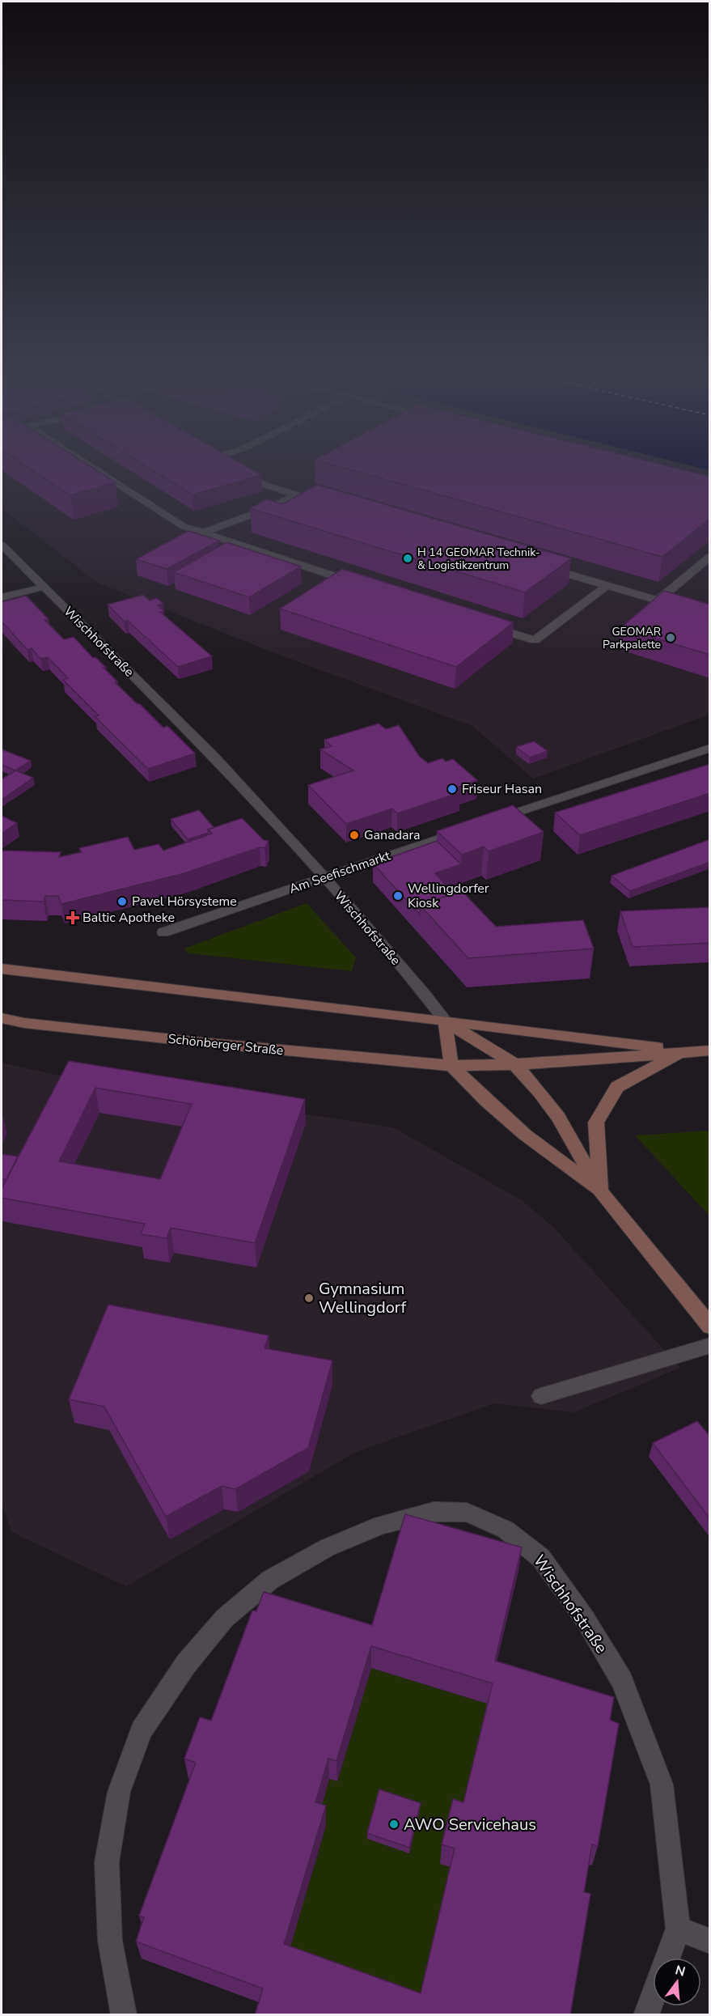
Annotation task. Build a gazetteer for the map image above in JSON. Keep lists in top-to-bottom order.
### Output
{
  "streets": {
    "main road": ["Wischhofstraße", "Schönberger Straße"],
    "street": ["Am Seefischmarkt"]
  },
  "crossings": [
    ["Wischhofstraße", "Am Seefischmarkt"],
    ["Wischhofstraße", "Schönberger Straße"]
  ],
  "places": {
    "other": [
      "H 14 GEOMAR Technik- & Logistikzentrum",
      "GEOMAR Parkpalette",
      "Friseur Hasan",
      "Ganadara",
      "Wellingdorfer Kiosk",
      "Pavel Hörsysteme",
      "Gymnasium Wellingdorf",
      "AWO Servicehaus"
    ],
    "health": ["Baltic Apotheke"]
  },
  "north": "top"
}
